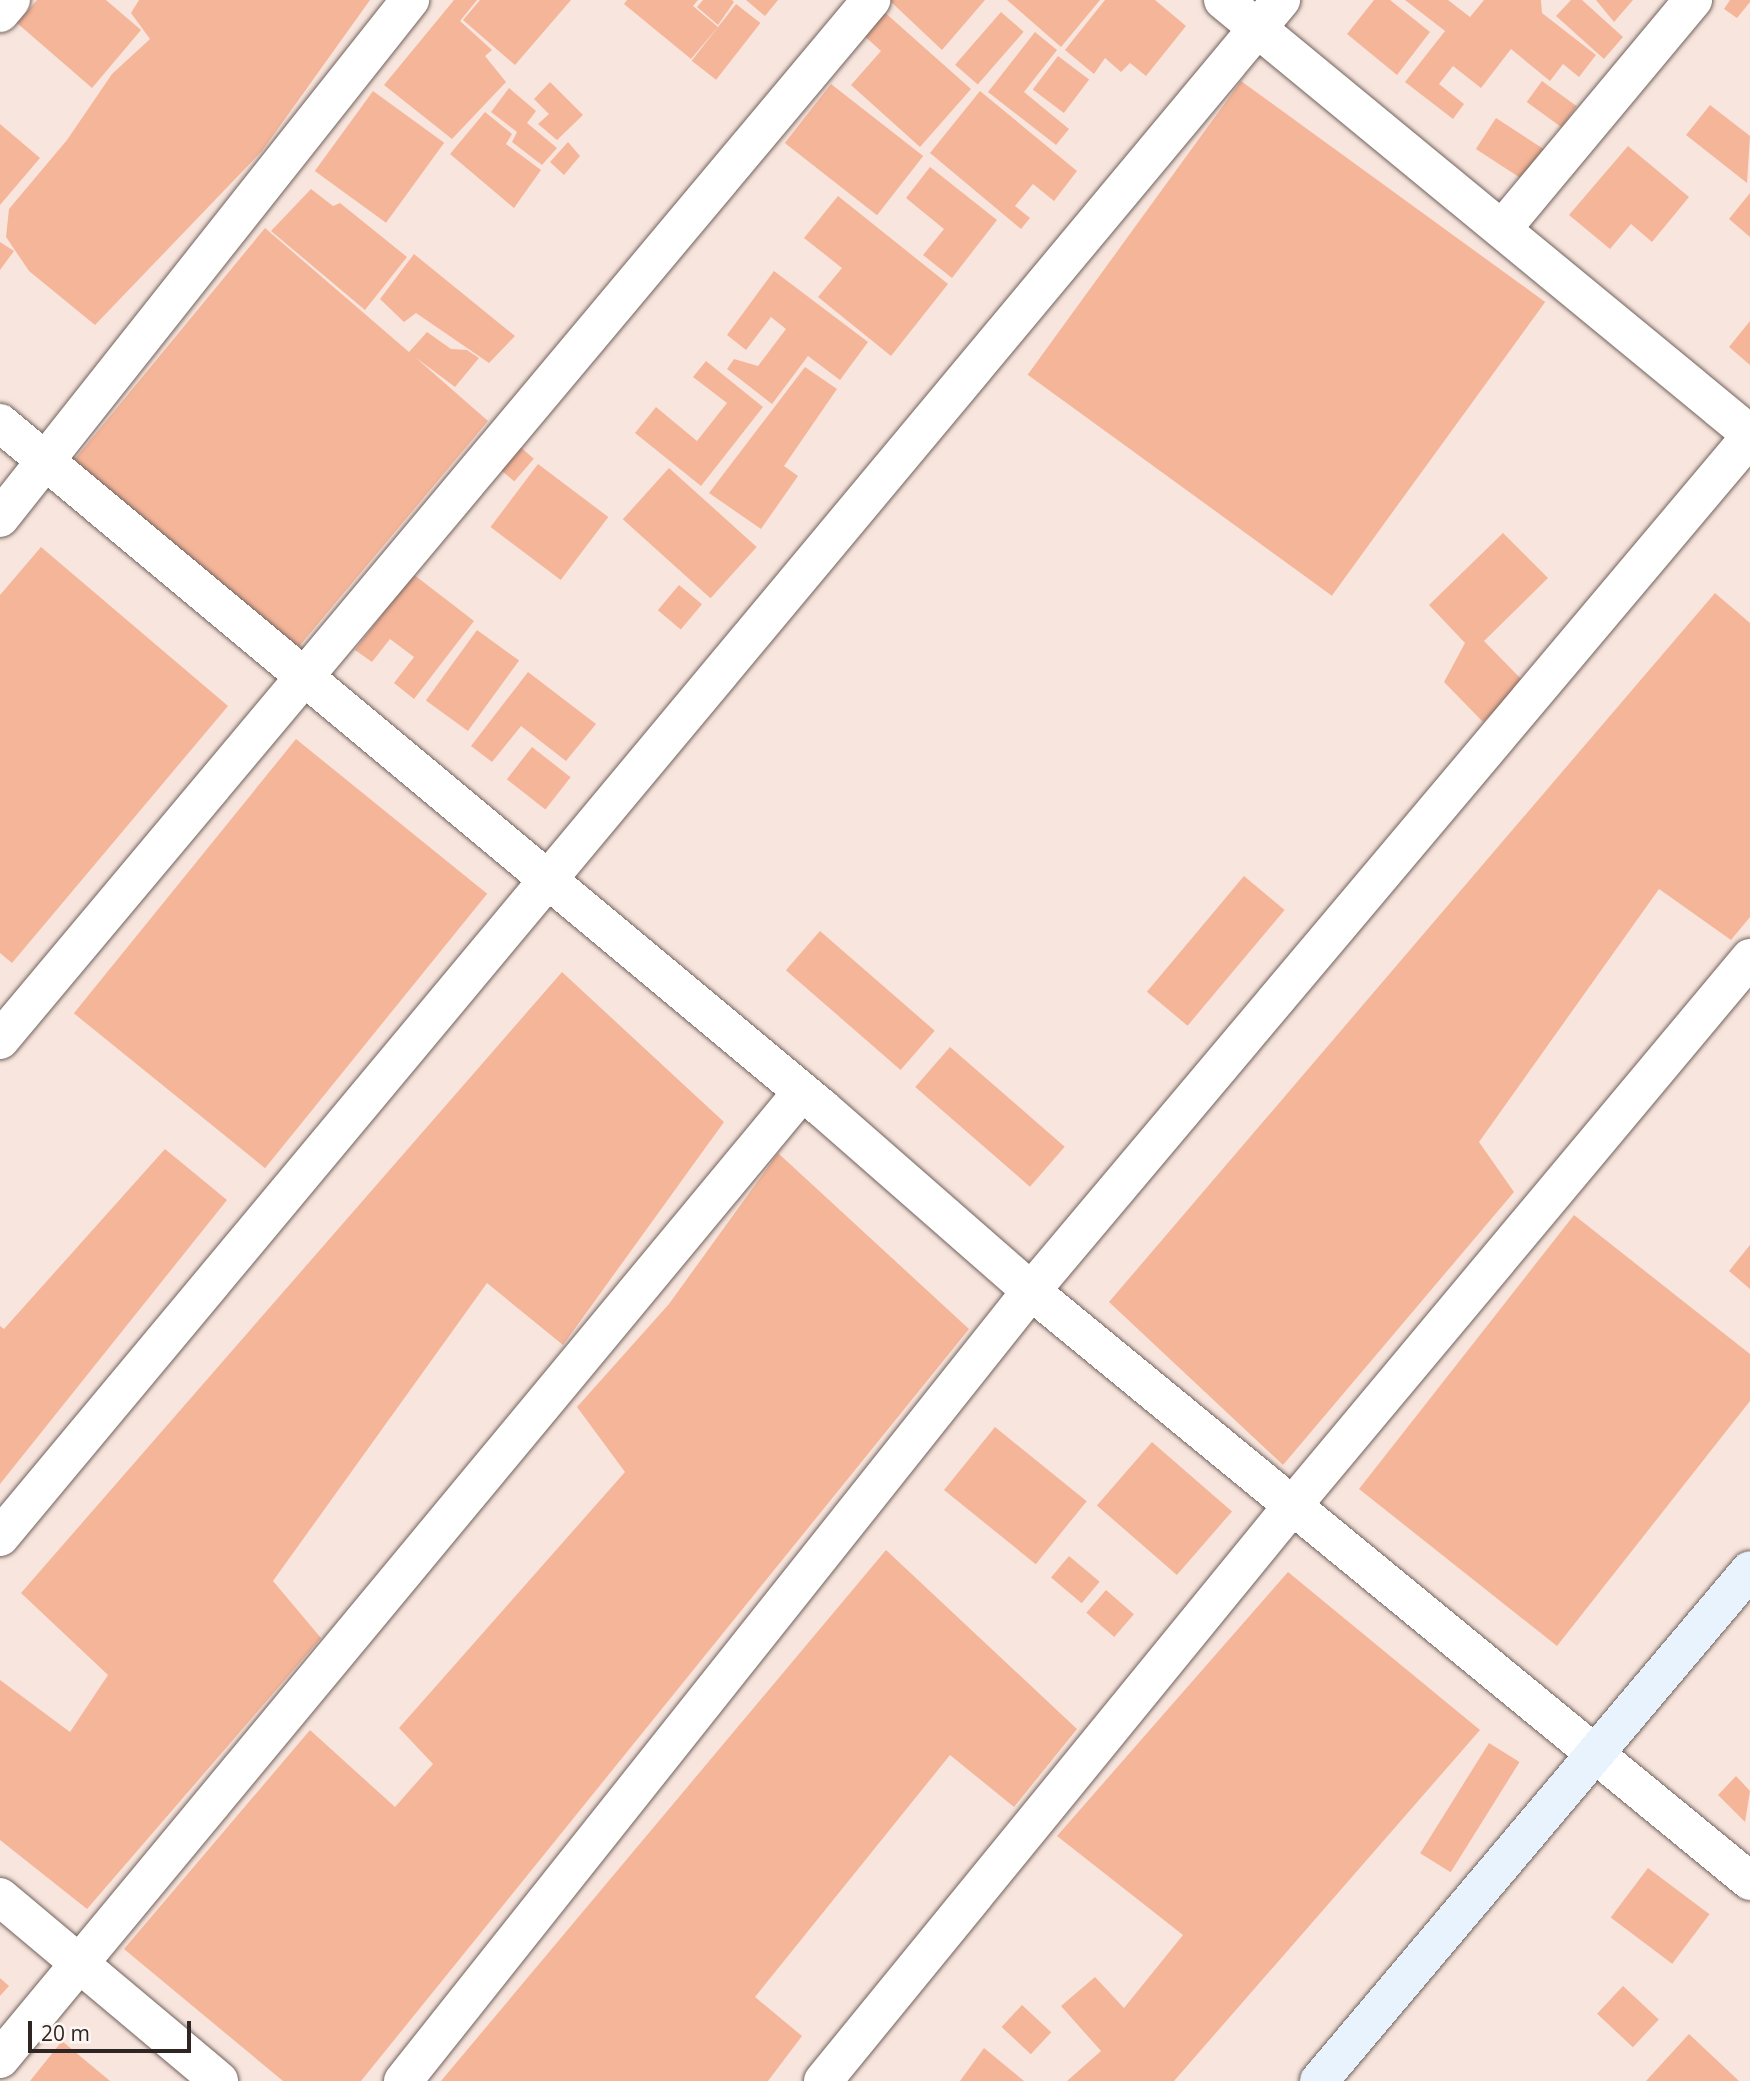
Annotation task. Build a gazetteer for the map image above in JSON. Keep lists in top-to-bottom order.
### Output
{
  "scale_bar": "20 m"
}
